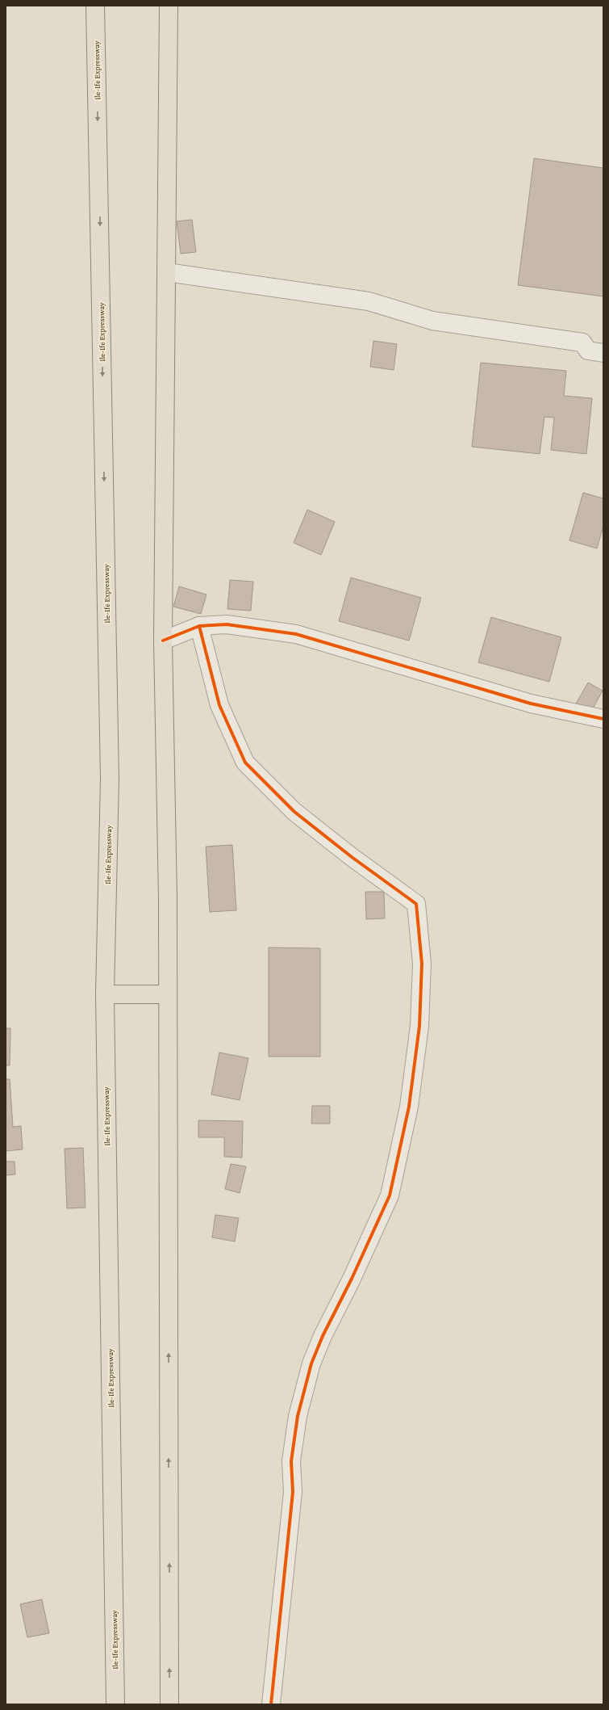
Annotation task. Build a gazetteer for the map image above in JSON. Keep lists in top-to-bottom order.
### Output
{
  "streets": {
    "main road": ["Ile-Ife Expressway"]
  }
}
